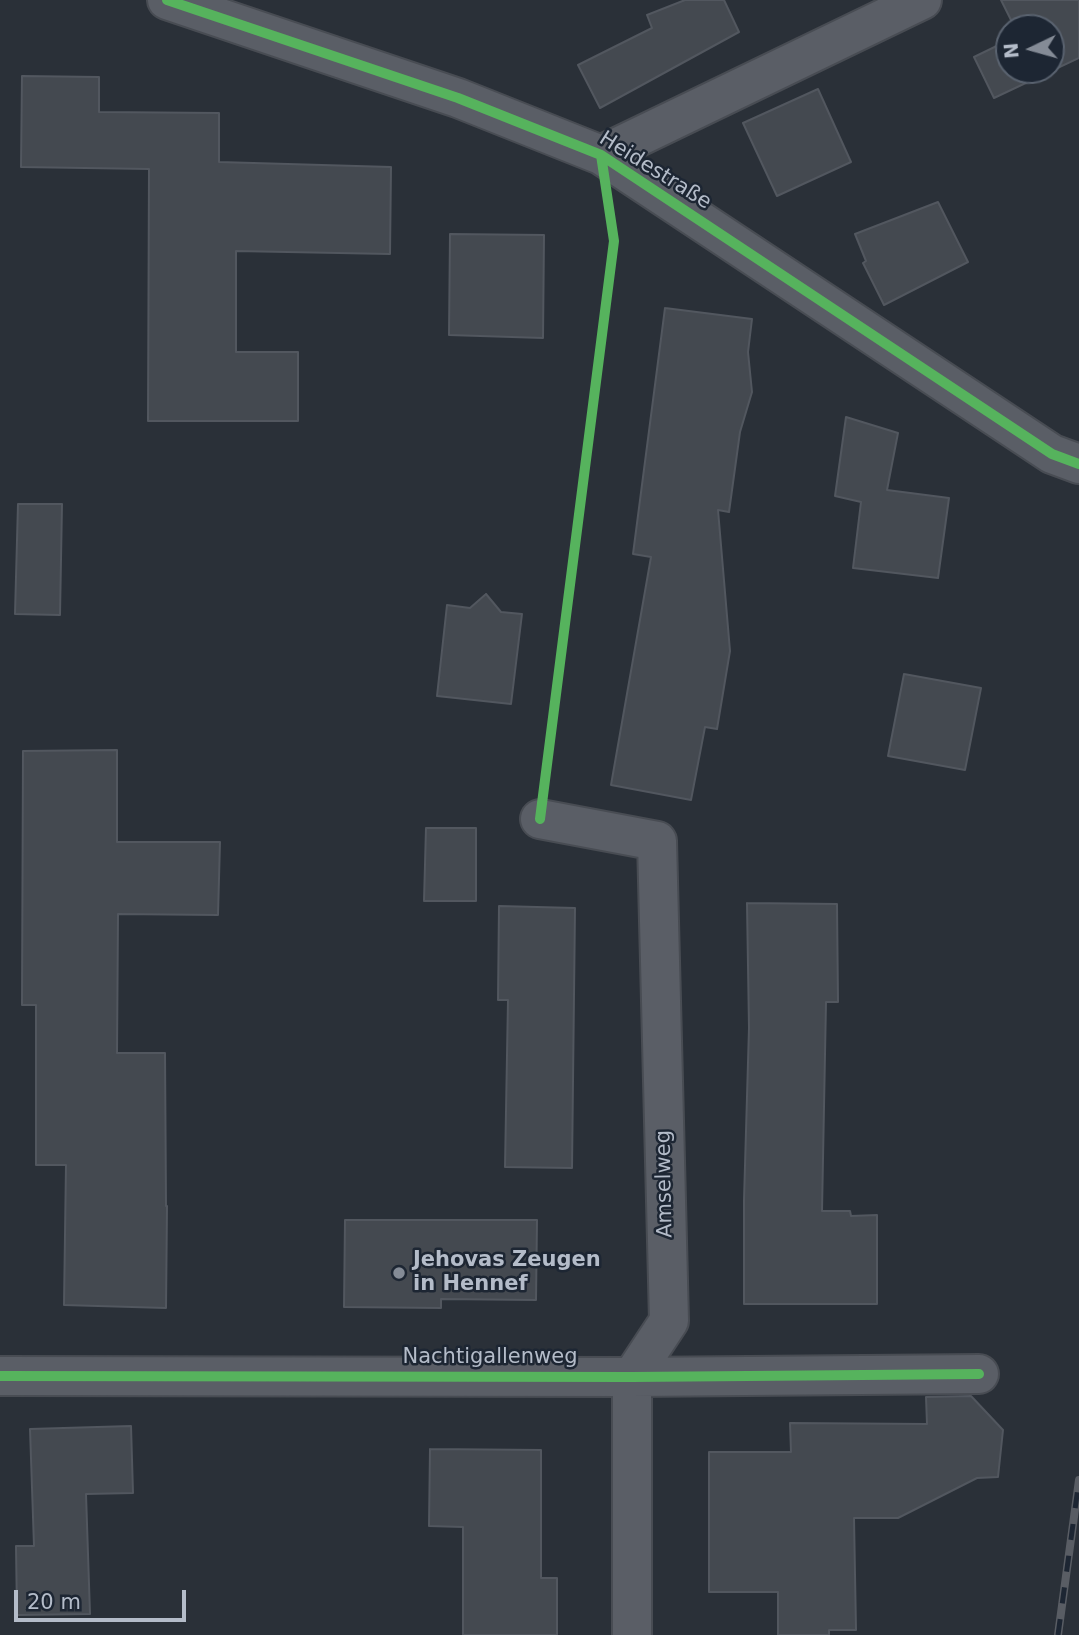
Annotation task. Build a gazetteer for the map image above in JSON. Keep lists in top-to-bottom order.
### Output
{
  "streets": {
    "street": ["Heidestraße", "Amselweg", "Nachtigallenweg"]
  },
  "crossings": [
    ["Amselweg", "Nachtigallenweg"]
  ],
  "places": ["Jehovas Zeugen in Hennef"],
  "scale_bar": "20 m",
  "north": "left"
}
